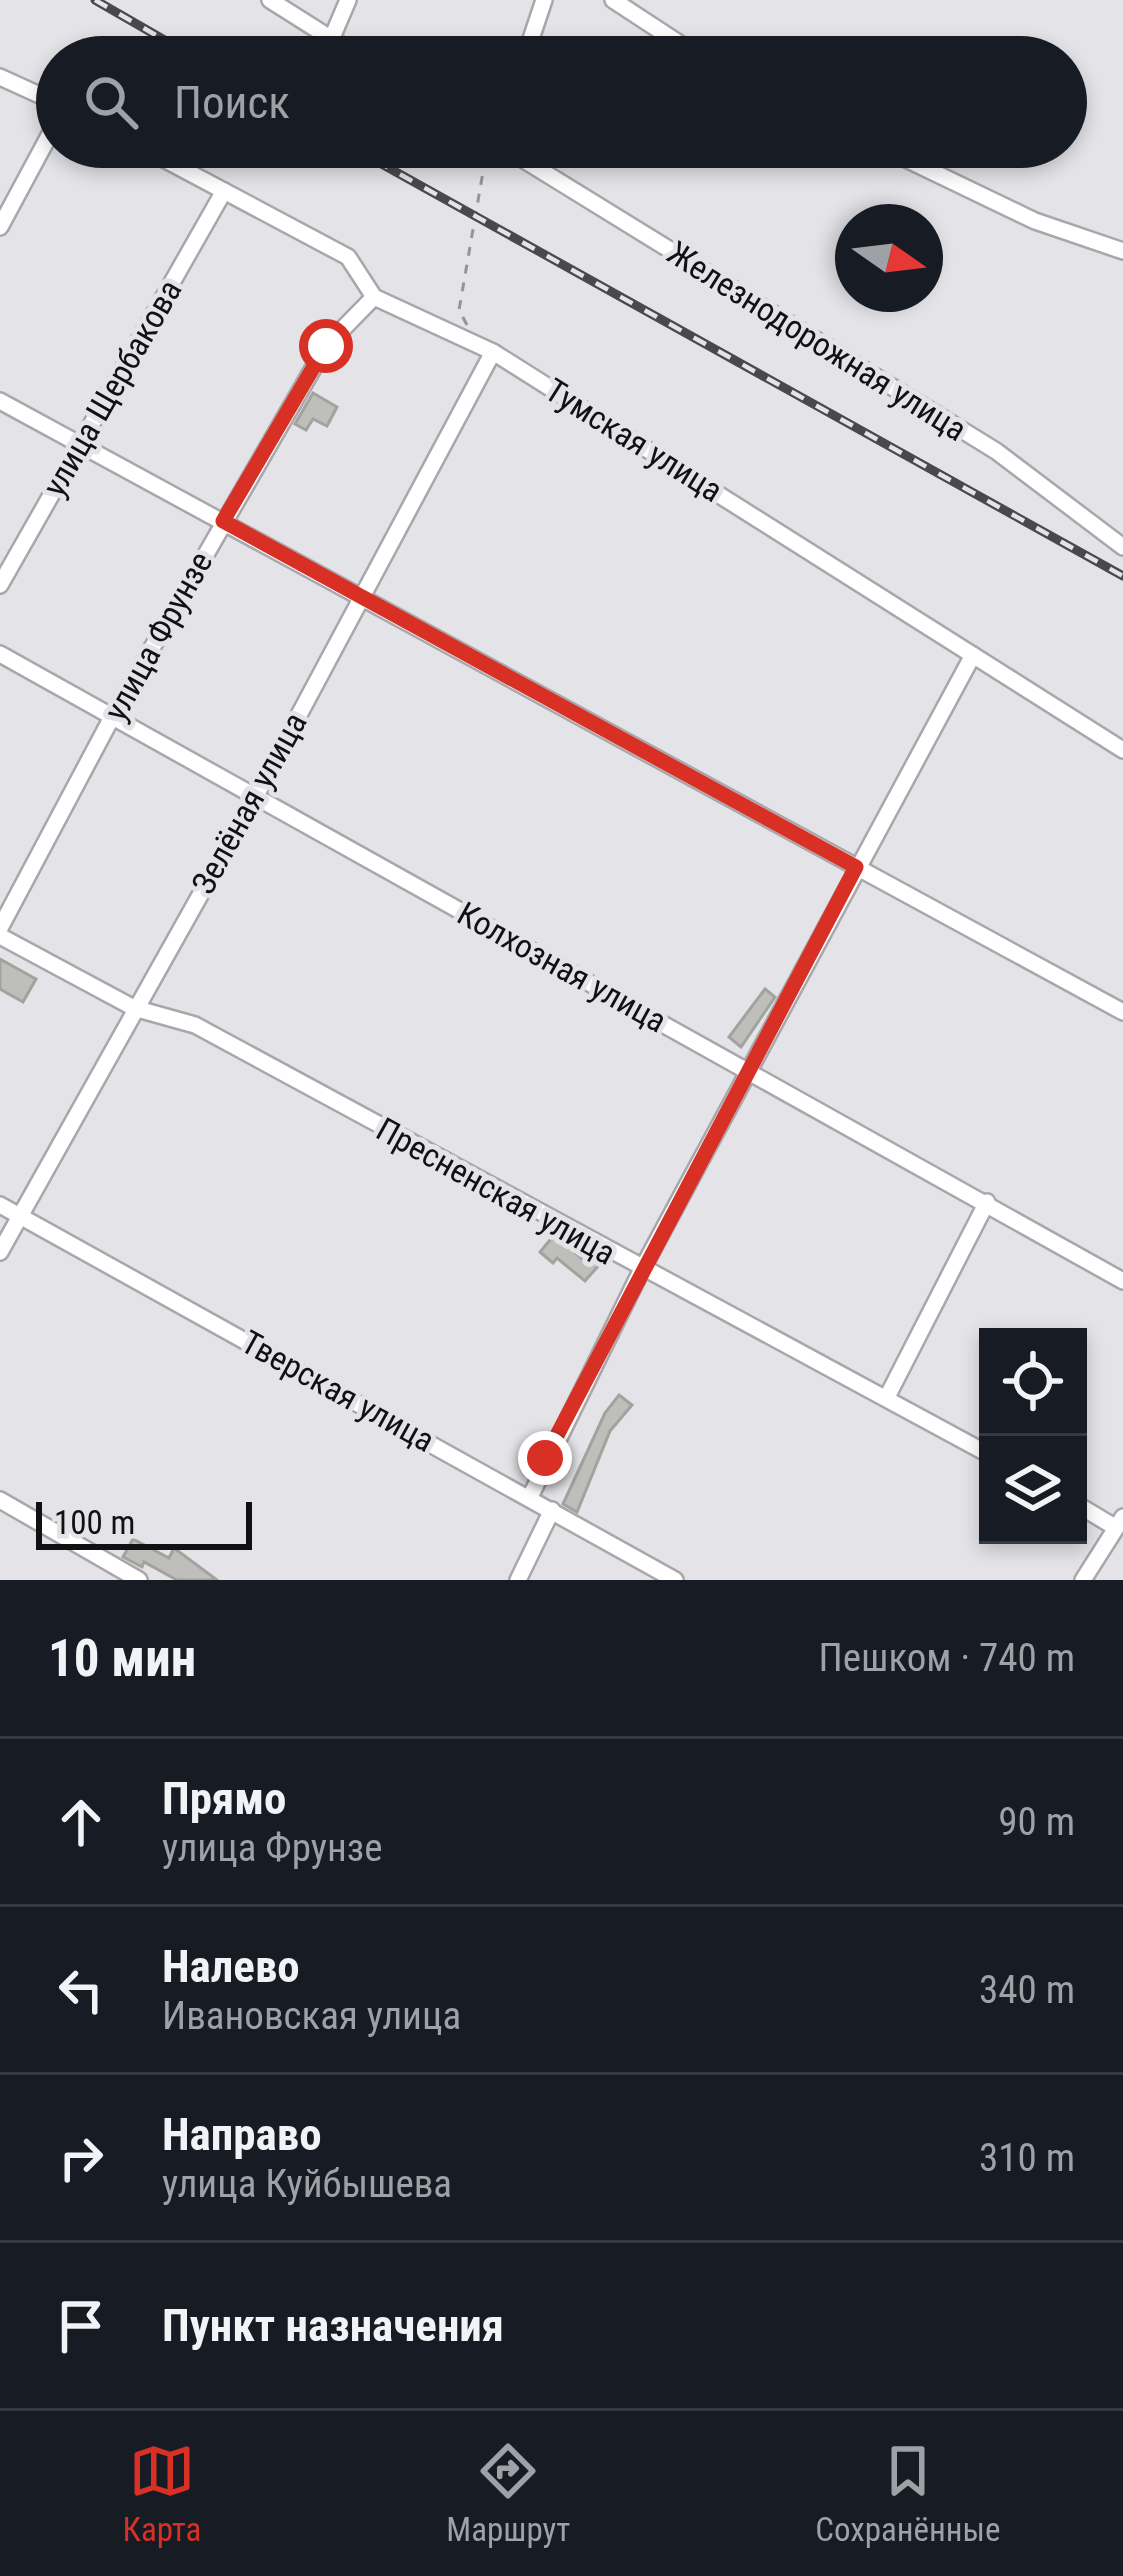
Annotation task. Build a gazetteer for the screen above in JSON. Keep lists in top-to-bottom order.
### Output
{
  "streets": {
    "street": [
      "Железнодорожная улица",
      "улица Щербакова",
      "Тумская улица",
      "улица Фрунзе",
      "Зелёная улица",
      "Колхозная улица",
      "Пресненская улица",
      "Тверская улица"
    ]
  },
  "crossings": [
    ["улица Щербакова", "Тумская улица"],
    ["Тумская улица", "улица Фрунзе"],
    ["Тумская улица", "Зелёная улица"],
    ["улица Фрунзе", "Колхозная улица"],
    ["улица Фрунзе", "Пресненская улица"],
    ["Зелёная улица", "Колхозная улица"],
    ["Зелёная улица", "Пресненская улица"],
    ["Зелёная улица", "Тверская улица"]
  ],
  "scale_bar": "100 m",
  "north": "right",
  "page": {
    "search": "Поиск",
    "scale": "100 m",
    "heading": ["10 мин", "Пешком · 740 m"],
    "list": [
      ["Прямо", "улица Фрунзе", "90 m"],
      ["Налево", "Ивановская улица", "340 m"],
      ["Направо", "улица Куйбышева", "310 m"],
      "Пункт назначения"
    ],
    "nav": ["Карта", "Маршрут", "Сохранённые"]
  }
}
